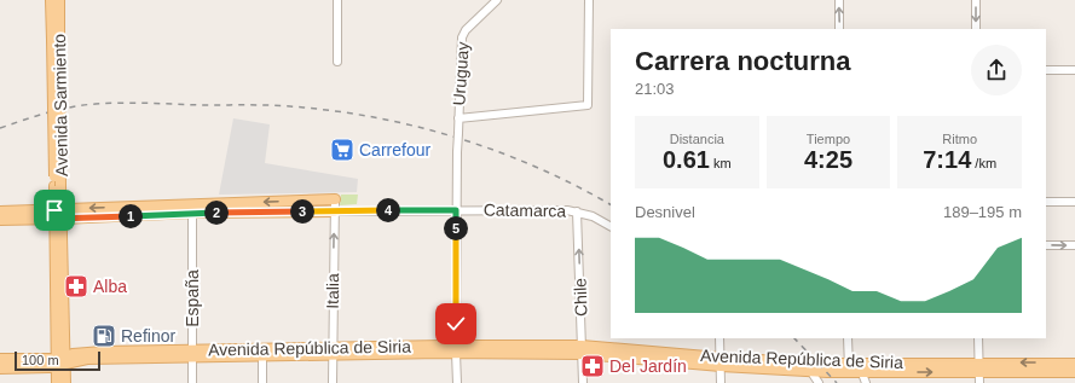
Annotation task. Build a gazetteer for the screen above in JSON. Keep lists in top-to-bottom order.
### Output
{
  "streets": {
    "main road": ["Avenida Sarmiento", "Catamarca", "Avenida República de Siria"],
    "street": [
      "Uruguay",
      "Italia",
      "Chile",
      "España"
    ]
  },
  "crossings": [
    ["Uruguay", "Catamarca"],
    ["Avenida Sarmiento", "Catamarca"],
    ["Avenida Sarmiento", "Avenida República de Siria"],
    ["Catamarca", "Italia"],
    ["Catamarca", "Chile"],
    ["Catamarca", "España"],
    ["Italia", "Avenida República de Siria"],
    ["Chile", "Avenida República de Siria"],
    ["España", "Avenida República de Siria"]
  ],
  "one_way": ["Italia", "Chile"],
  "places": {
    "supermarket": ["Carrefour"],
    "pharmacy": ["Alba", "Del Jardín"],
    "fuel station": ["Refinor"]
  },
  "scale_bar": "100 m",
  "page": {
    "heading": ["Carrera nocturna", "21:03"],
    "stats": [
      ["Distancia", "0.61 km"],
      ["Tiempo", "4:25"],
      ["Ritmo", "7:14 /km"]
    ],
    "chart": ["Desnivel", "189–195 m"],
    "pins": [
      "4",
      "3",
      "2",
      "1",
      "5"
    ],
    "scale": "100 m"
  }
}
